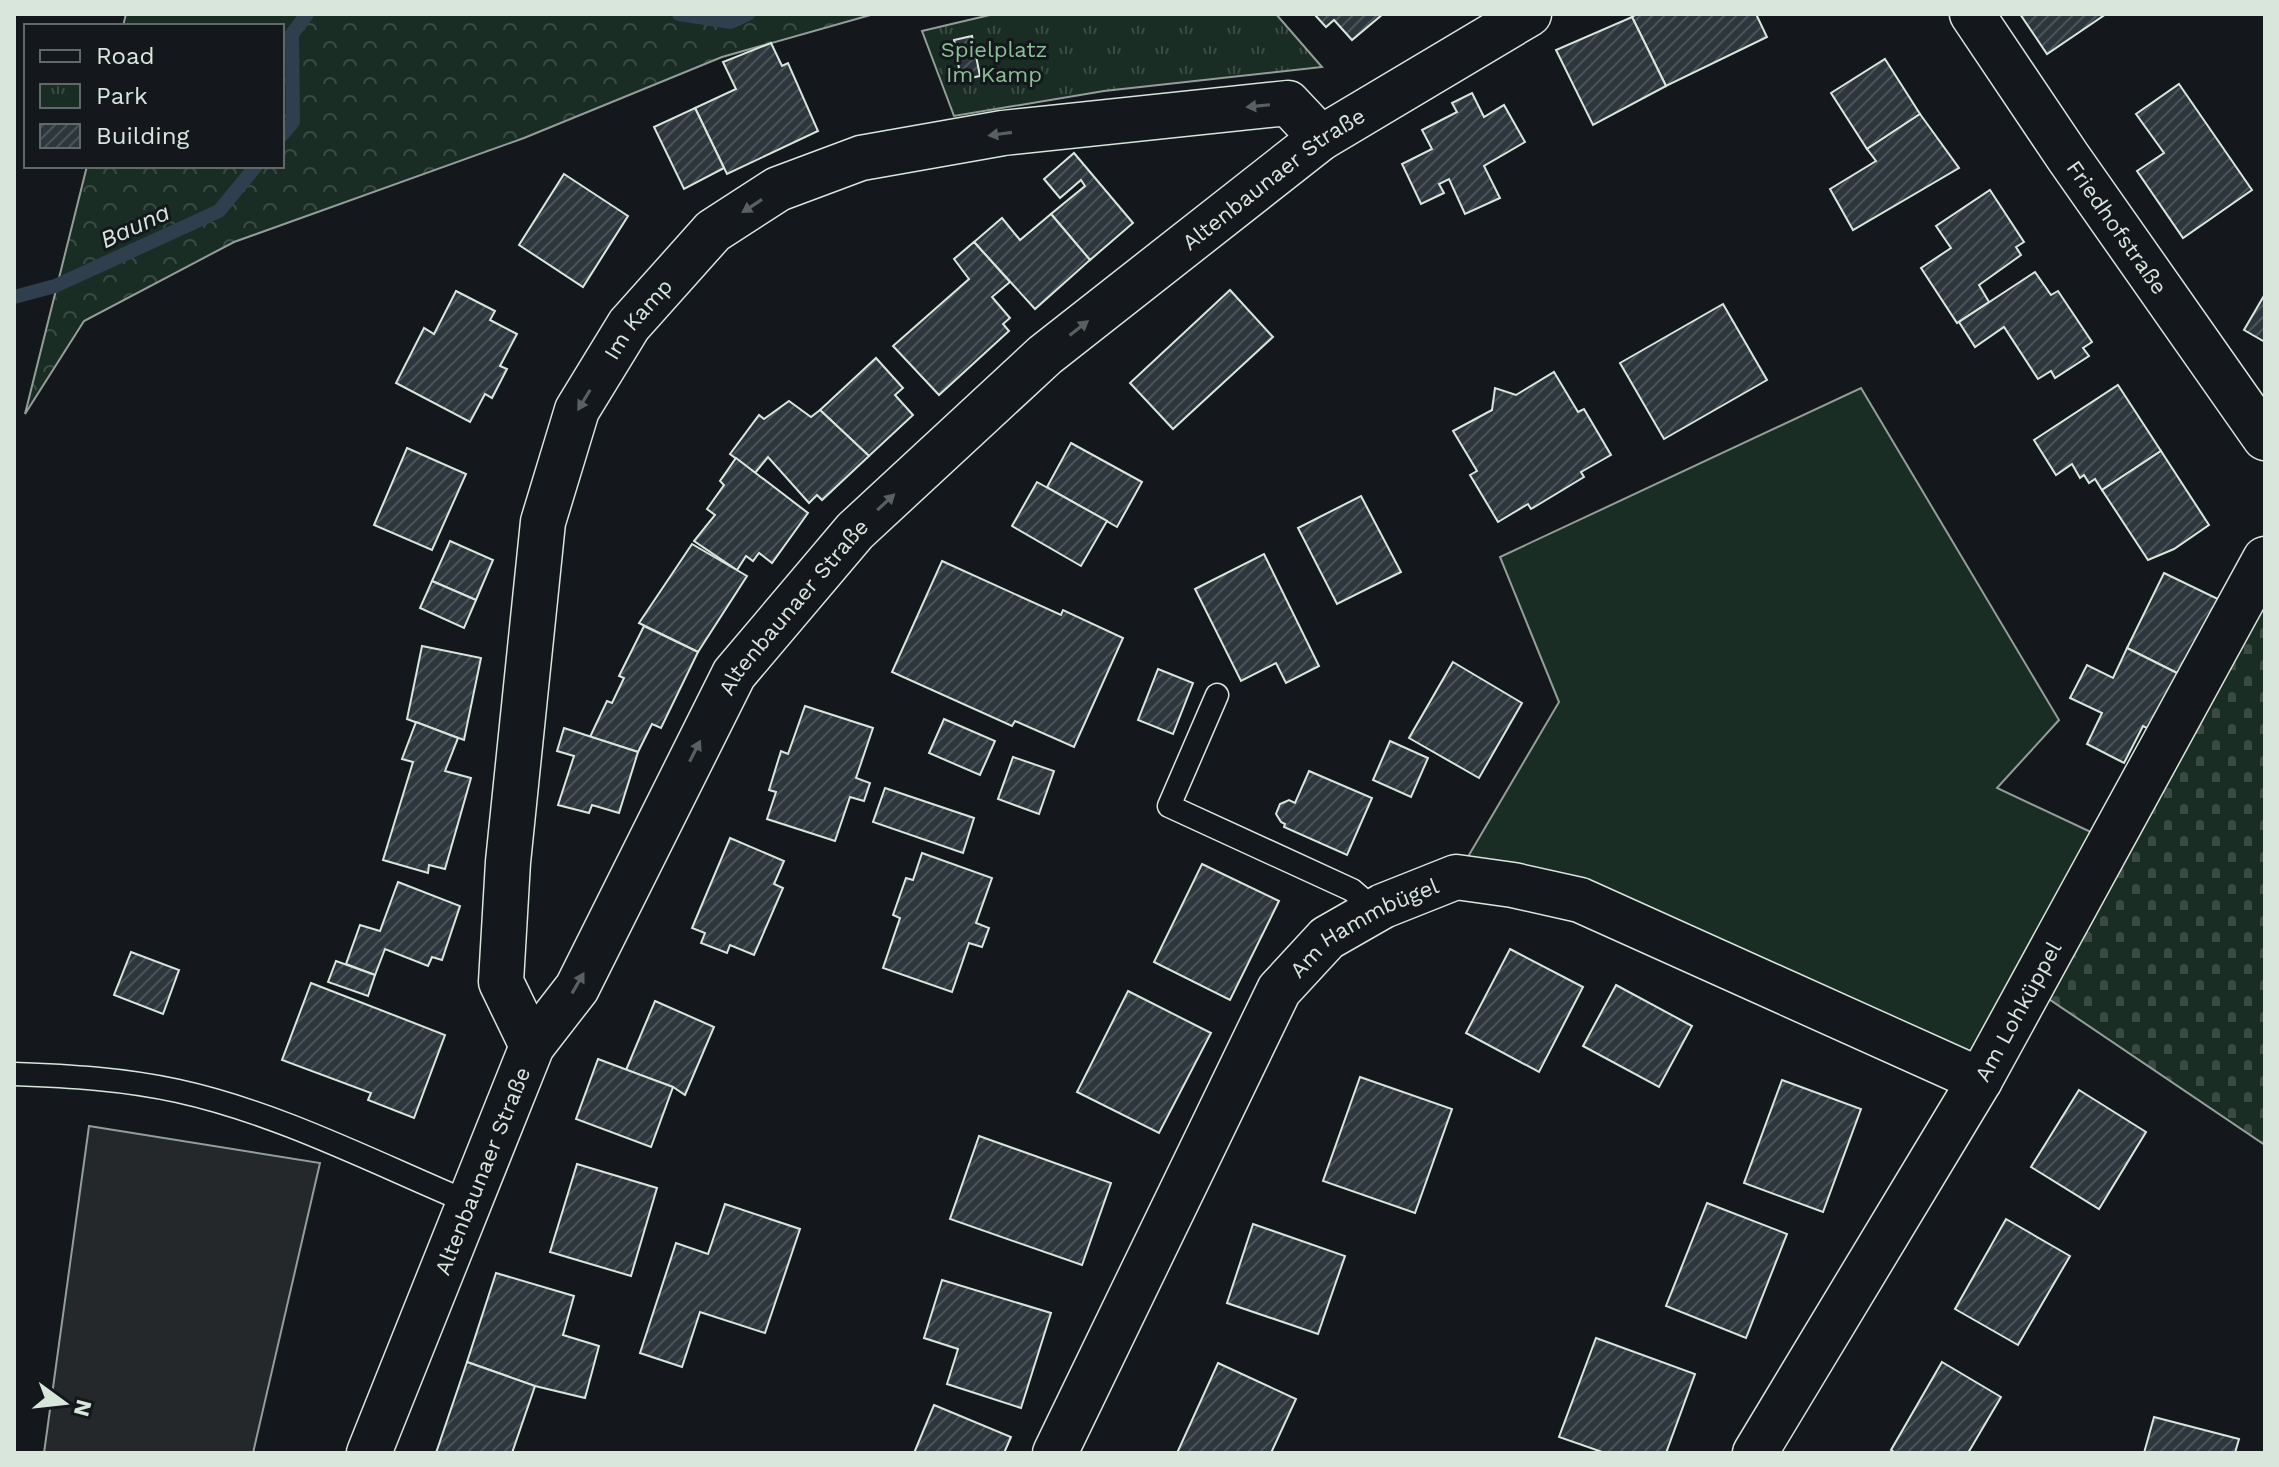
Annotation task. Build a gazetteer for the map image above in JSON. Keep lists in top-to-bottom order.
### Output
{
  "streets": {
    "street": [
      "Altenbaunaer Straße",
      "Friedhofstraße",
      "Im Kamp",
      "Am Hammbügel",
      "Am Lohküppel"
    ]
  },
  "crossings": [
    ["Altenbaunaer Straße", "Im Kamp"],
    ["Am Hammbügel", "Am Lohküppel"]
  ],
  "one_way": ["Altenbaunaer Straße"],
  "water": ["Bauna"],
  "parks": ["Spielplatz Im Kamp"],
  "legend": ["Road", "Park", "Building"],
  "north": "right"
}
